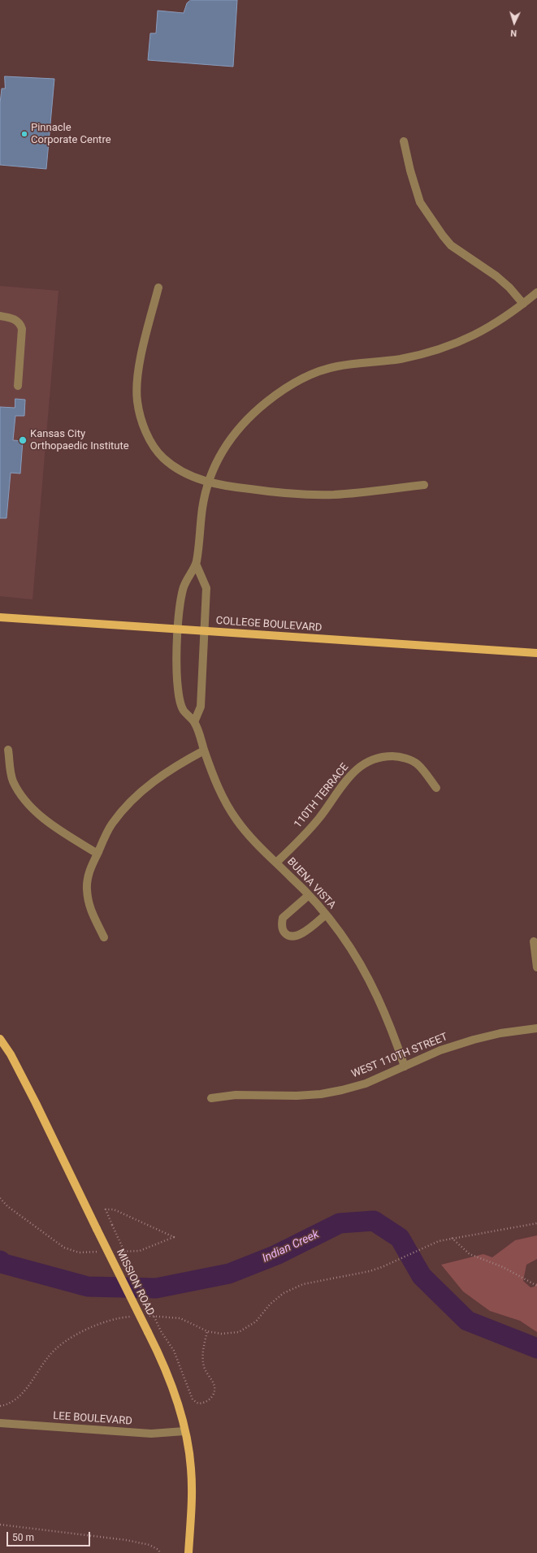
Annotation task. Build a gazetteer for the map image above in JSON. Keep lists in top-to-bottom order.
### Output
{
  "streets": {
    "main road": ["COLLEGE BOULEVARD", "MISSION ROAD"],
    "street": [
      "110TH TERRACE",
      "BUENA VISTA",
      "WEST 110TH STREET",
      "LEE BOULEVARD"
    ]
  },
  "crossings": [
    ["COLLEGE BOULEVARD", "BUENA VISTA"],
    ["110TH TERRACE", "BUENA VISTA"],
    ["BUENA VISTA", "WEST 110TH STREET"],
    ["MISSION ROAD", "LEE BOULEVARD"]
  ],
  "water": ["Indian Creek"],
  "places": ["Pinnacle Corporate Centre", "Kansas City Orthopaedic Institute"],
  "scale_bar": "50 m",
  "north": "bottom"
}
